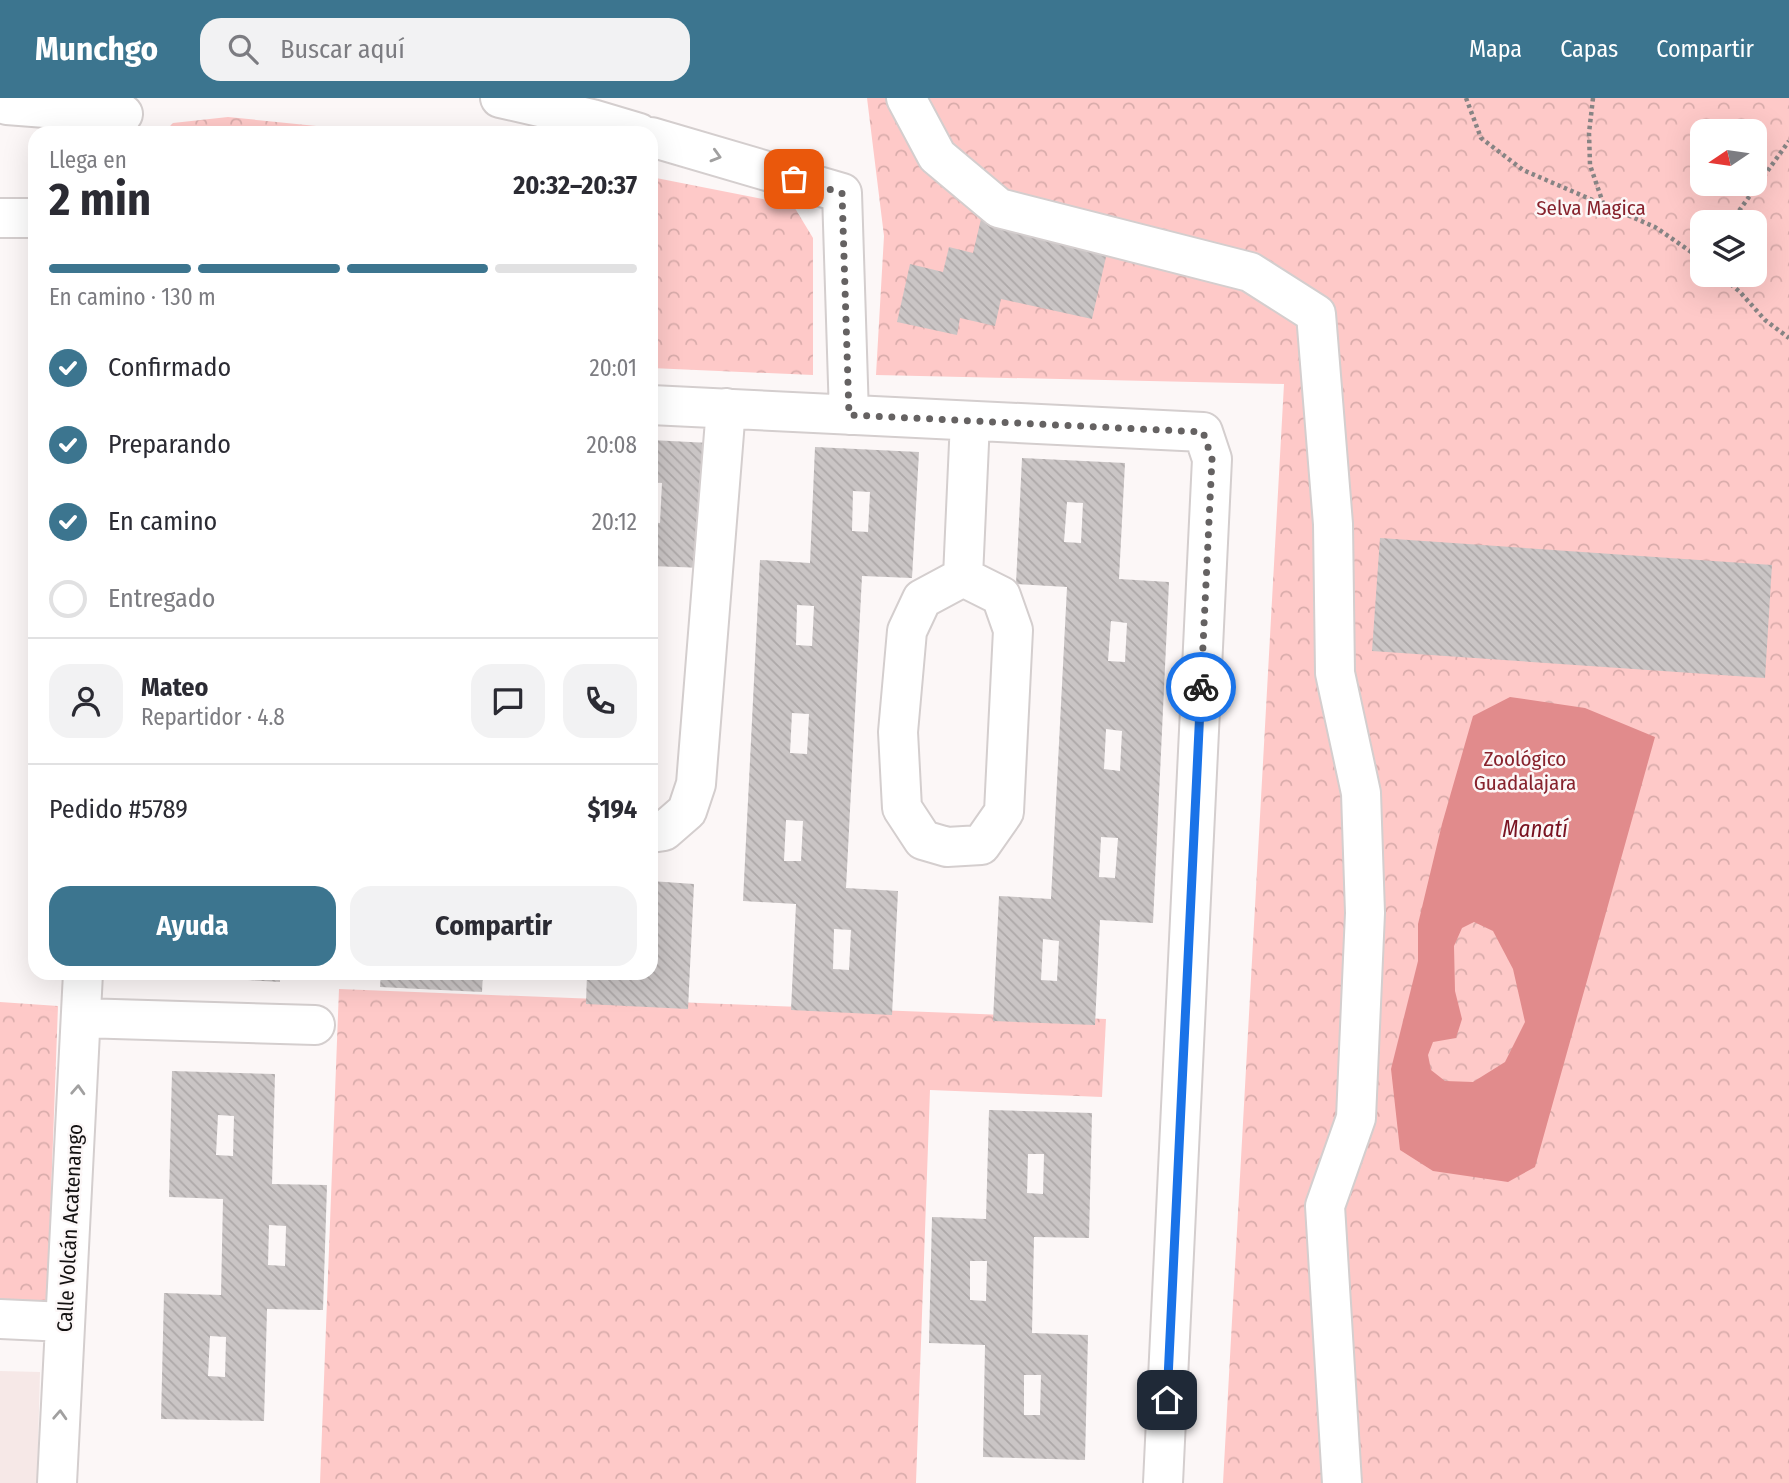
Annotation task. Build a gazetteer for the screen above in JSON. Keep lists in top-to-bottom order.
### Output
{
  "streets": {
    "street": ["Calle Volcán Acatenango"]
  },
  "one_way": ["Calle Volcán Acatenango"],
  "water": ["Manatí"],
  "parks": ["Selva Magica", "Zoológico Guadalajara"],
  "north": "left",
  "page": {
    "header": "Munchgo",
    "search": "Buscar aquí",
    "nav": ["Mapa", "Capas", "Compartir"],
    "heading": ["2 min", "Llega en", "20:32–20:37"],
    "panel": [
      "Mateo",
      "Repartidor · 4.8",
      "Pedido #5789",
      "$194"
    ],
    "bar": "En camino · 130 m",
    "list": [
      ["Confirmado", "20:01"],
      ["Preparando", "20:08"],
      ["En camino", "20:12"],
      "Entregado"
    ],
    "buttons": ["Ayuda", "Compartir"]
  }
}
